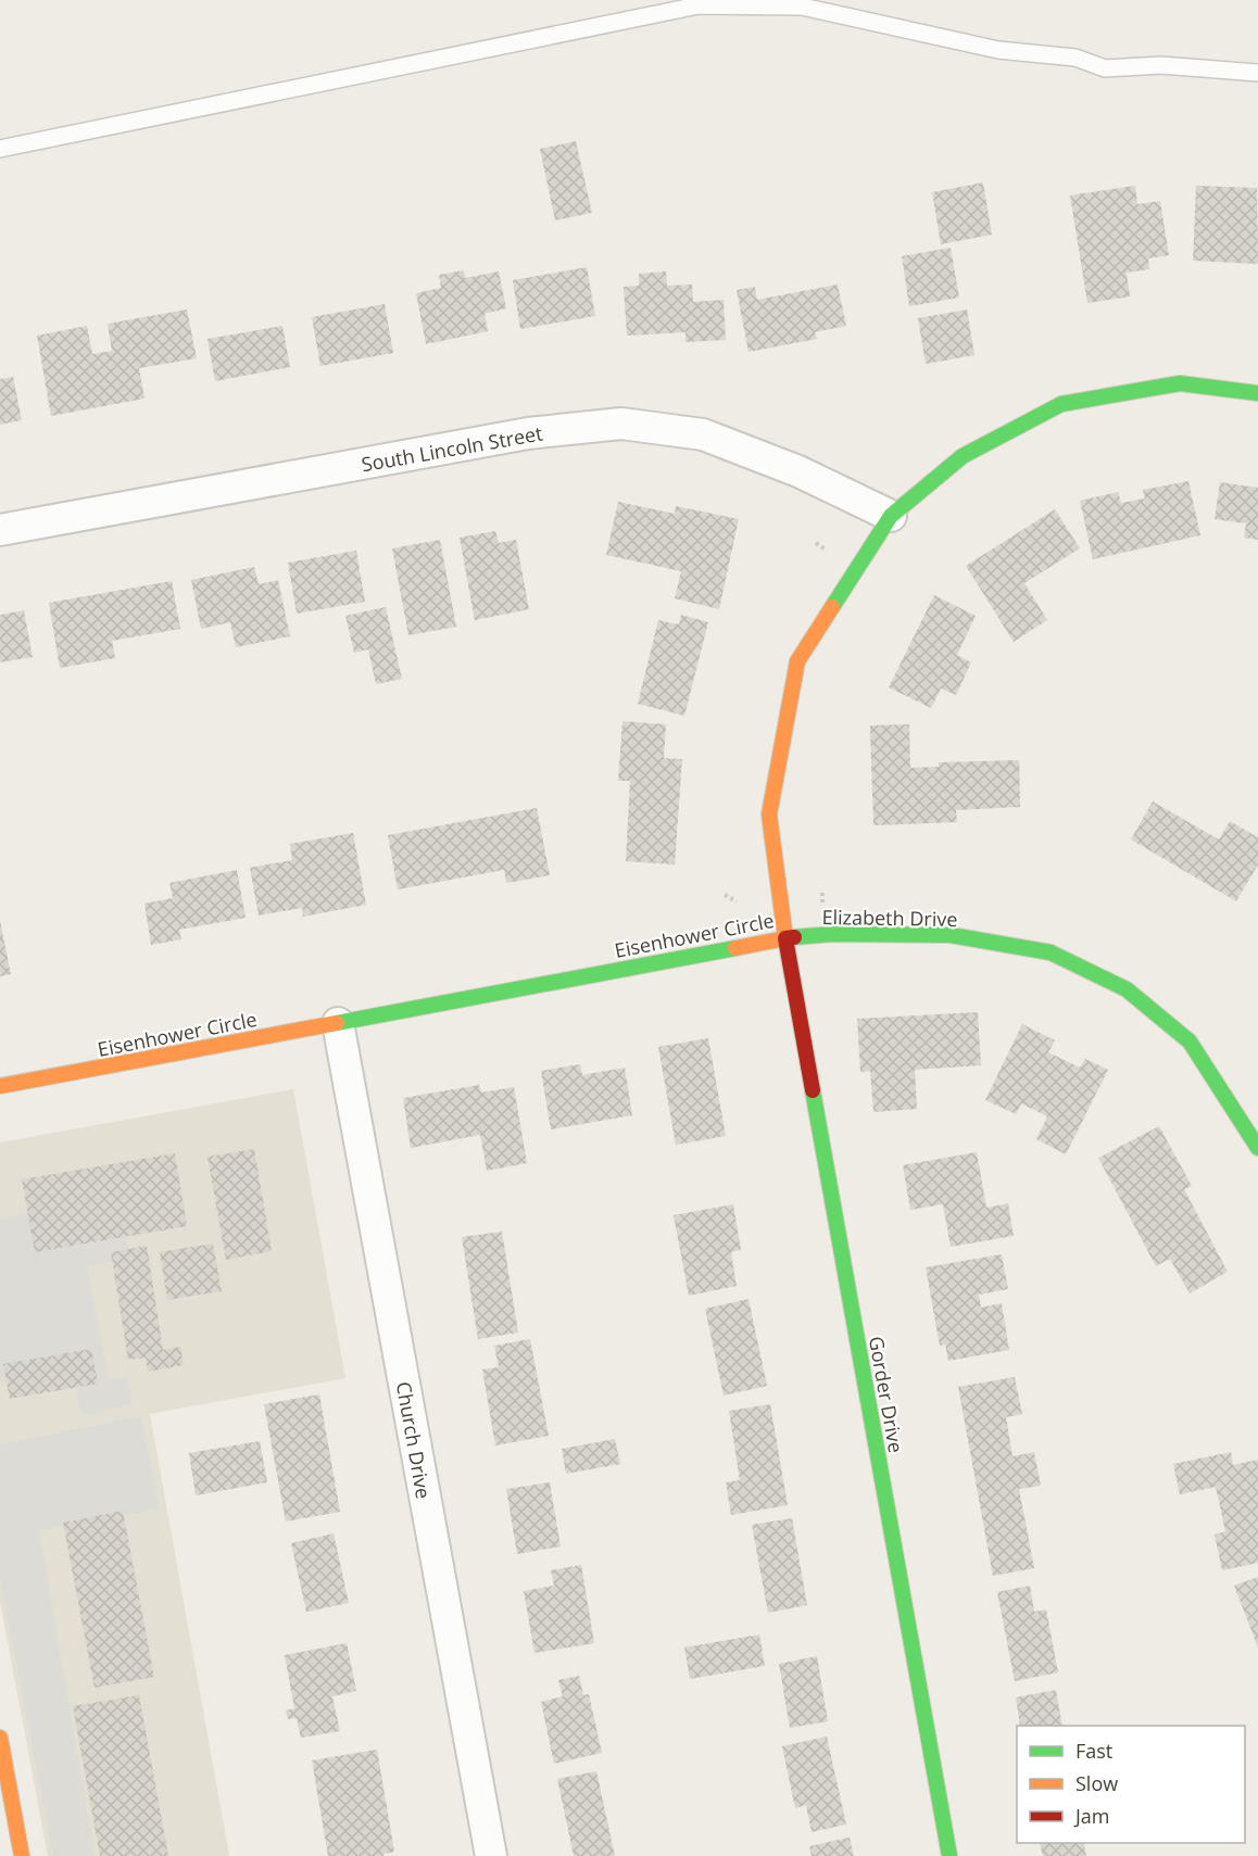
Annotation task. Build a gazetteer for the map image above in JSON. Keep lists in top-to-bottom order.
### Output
{
  "streets": {
    "street": [
      "South Lincoln Street",
      "Elizabeth Drive",
      "Eisenhower Circle",
      "Gorder Drive",
      "Church Drive"
    ]
  },
  "crossings": [
    ["South Lincoln Street", "Eisenhower Circle"],
    ["Elizabeth Drive", "Eisenhower Circle"],
    ["Elizabeth Drive", "Gorder Drive"],
    ["Eisenhower Circle", "Gorder Drive"],
    ["Eisenhower Circle", "Church Drive"]
  ],
  "legend": ["Fast", "Slow", "Jam"]
}
